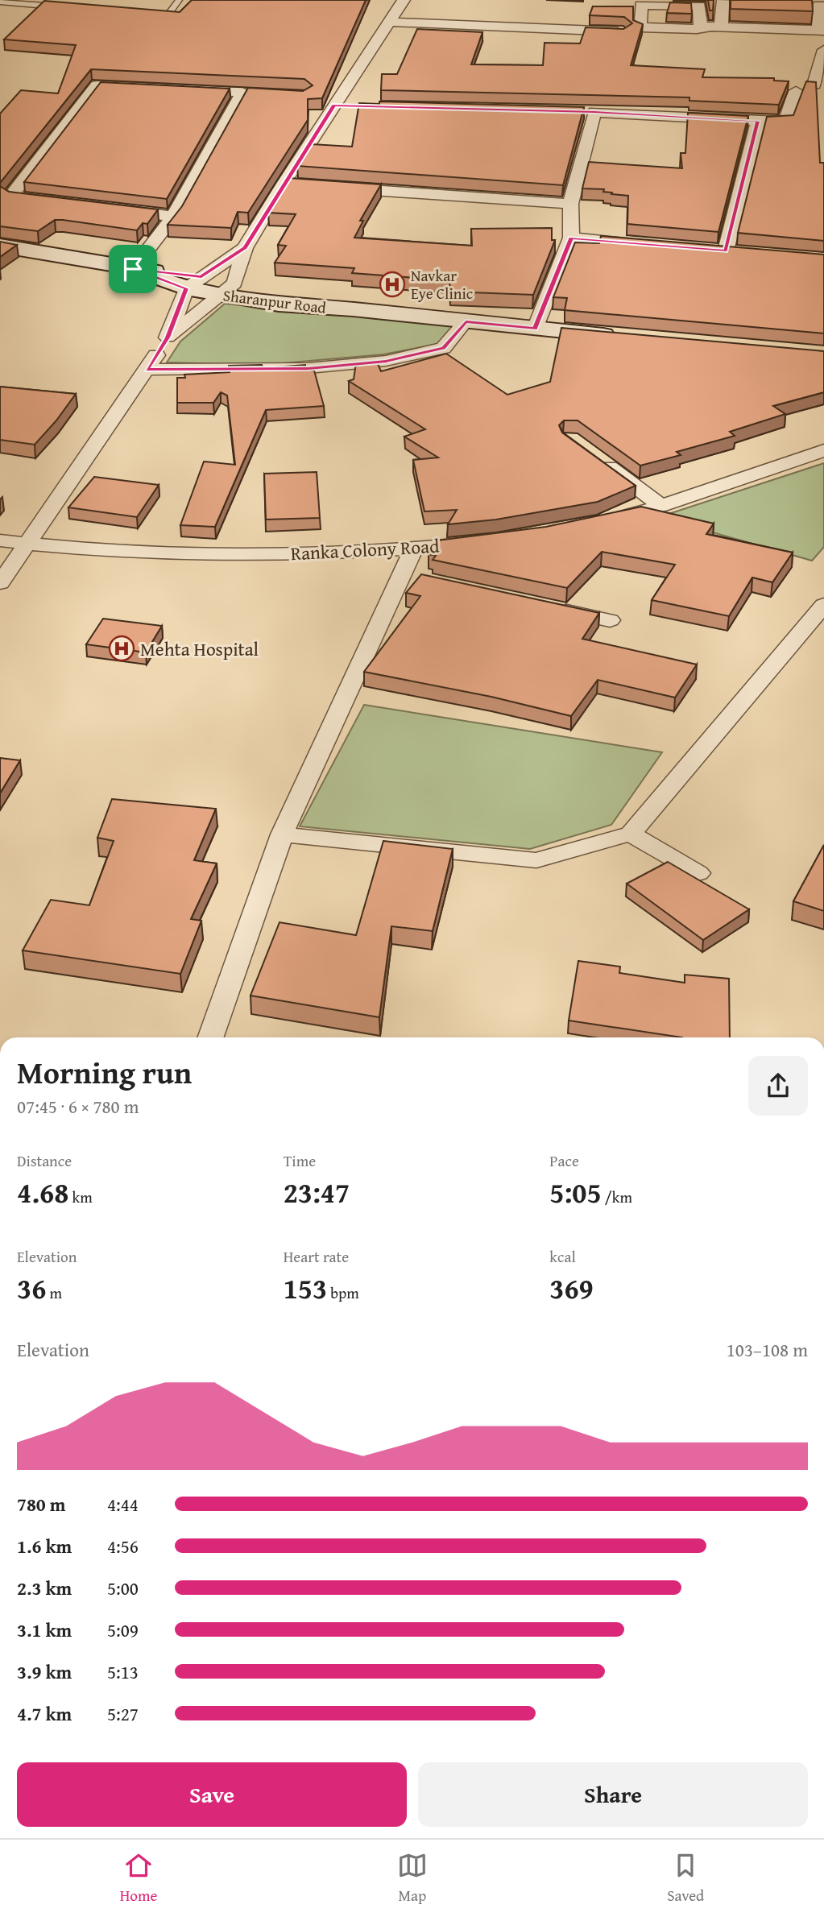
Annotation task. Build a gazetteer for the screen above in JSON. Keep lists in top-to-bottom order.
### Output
{
  "streets": {
    "main road": ["Sharanpur Road"],
    "street": ["Ranka Colony Road"]
  },
  "places": {
    "hospital": ["Navkar Eye Clinic", "Mehta Hospital"]
  },
  "page": {
    "heading": ["Morning run", "07:45 · 6 × 780 m"],
    "stats": [
      ["Distance", "4.68 km"],
      ["Time", "23:47"],
      ["Pace", "5:05 /km"],
      ["Elevation", "36 m"],
      ["Heart rate", "153 bpm"],
      ["kcal", "369"]
    ],
    "chart": ["Elevation", "103–108 m"],
    "list": [
      {
        "name": "780 m",
        "note": "4:44"
      },
      {
        "name": "1.6 km",
        "note": "4:56"
      },
      {
        "name": "2.3 km",
        "note": "5:00"
      },
      {
        "name": "3.1 km",
        "note": "5:09"
      },
      {
        "name": "3.9 km",
        "note": "5:13"
      },
      {
        "name": "4.7 km",
        "note": "5:27"
      }
    ],
    "buttons": ["Save", "Share"],
    "tabs": ["Home", "Map", "Saved"]
  }
}
